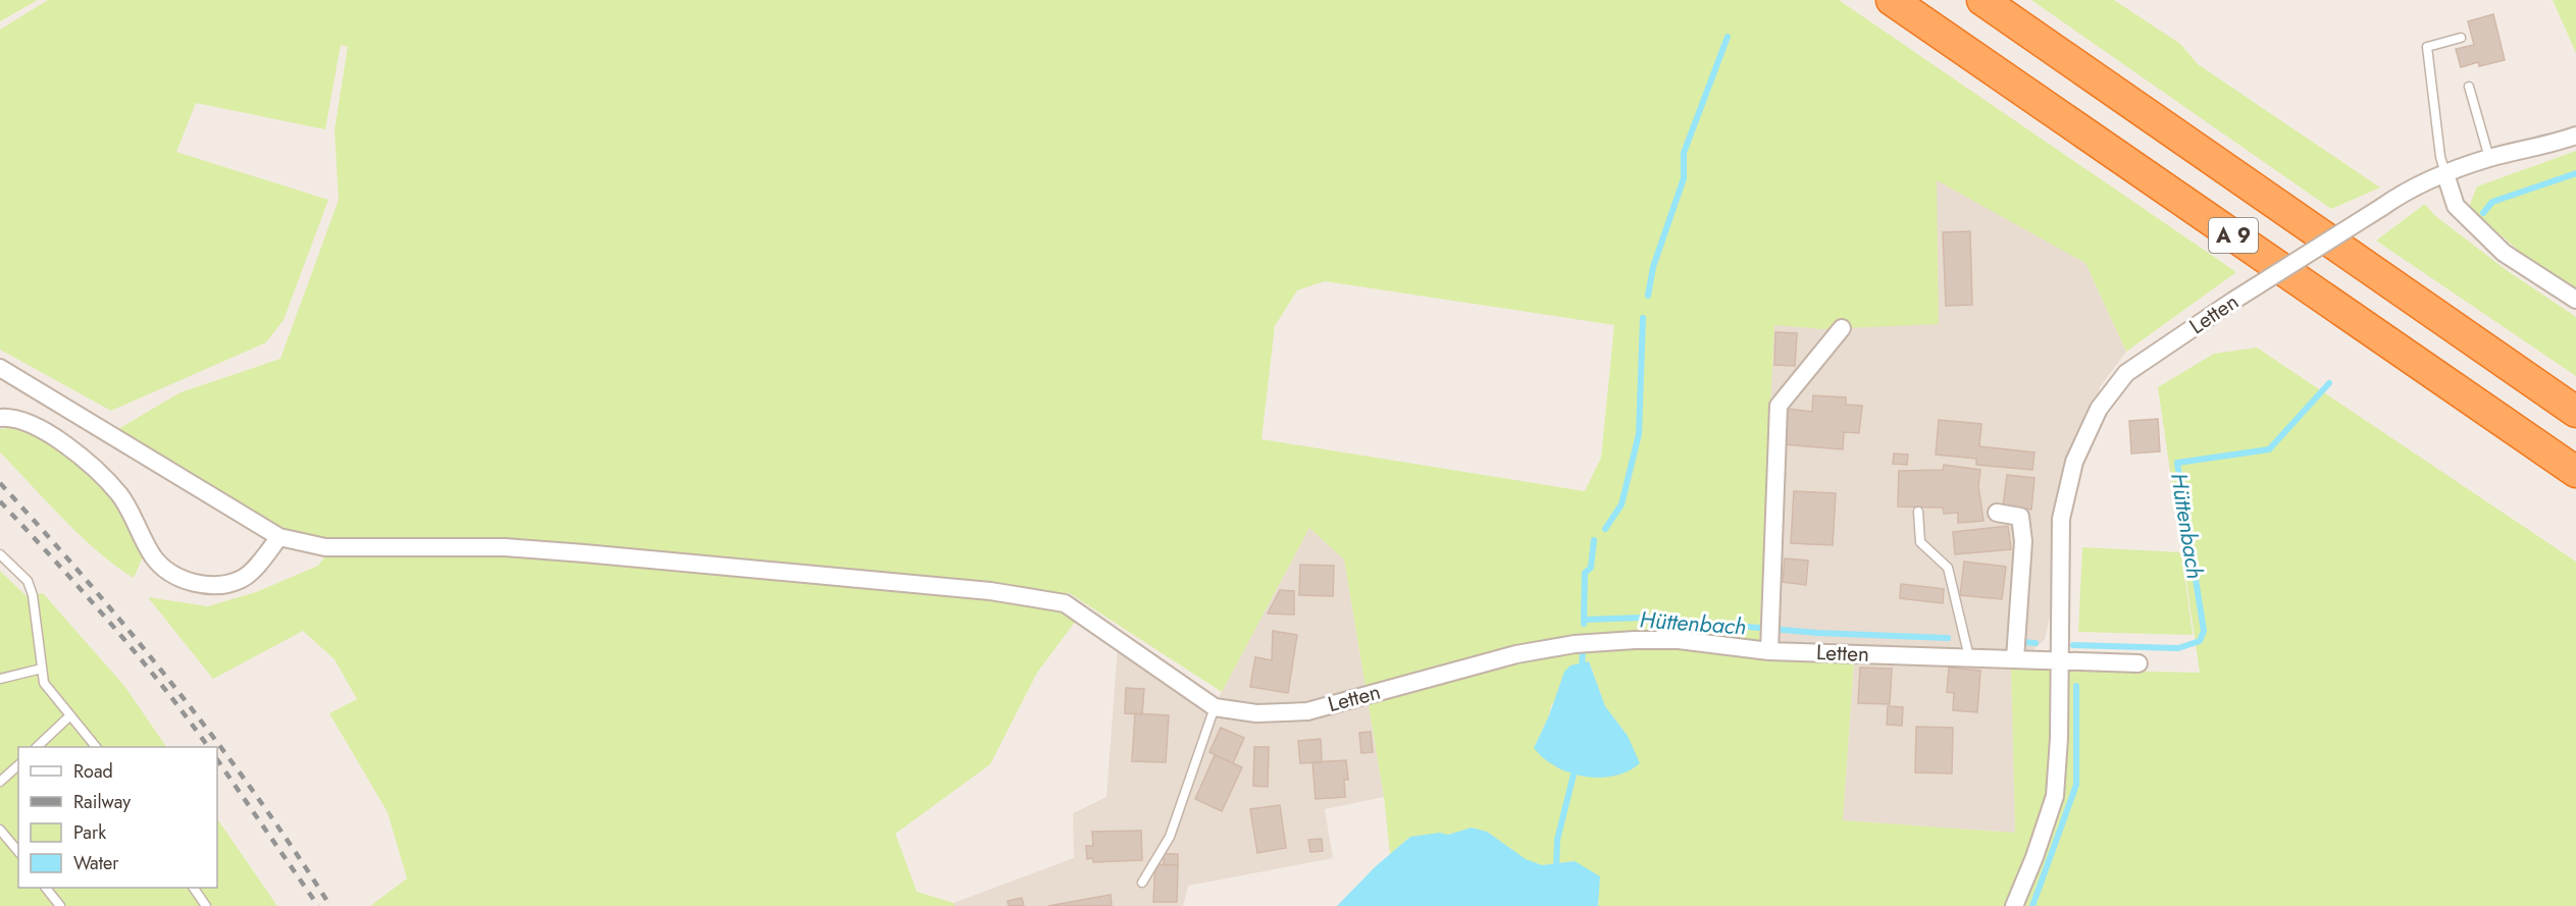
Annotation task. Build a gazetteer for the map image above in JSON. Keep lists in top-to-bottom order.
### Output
{
  "streets": {
    "highway": ["A 9"],
    "street": ["Letten"]
  },
  "water": ["Hüttenbach"],
  "legend": [
    "Road",
    "Railway",
    "Park",
    "Water"
  ]
}
